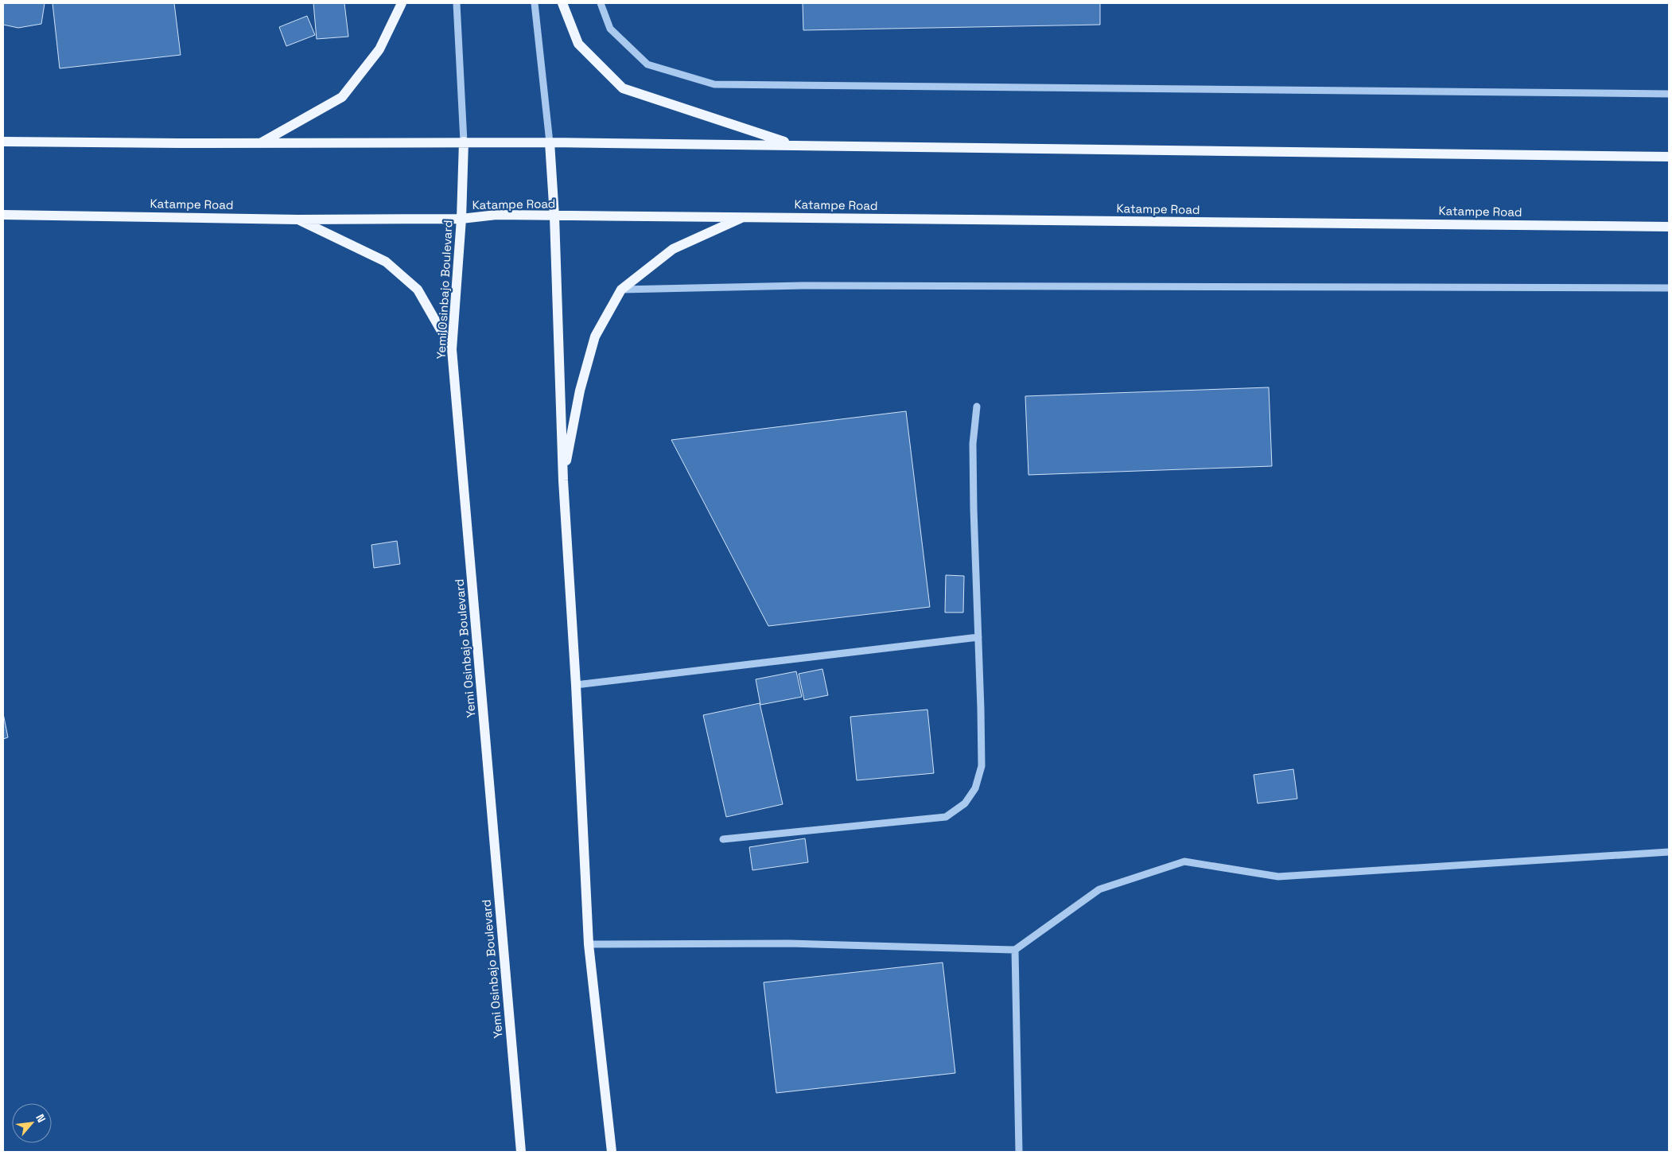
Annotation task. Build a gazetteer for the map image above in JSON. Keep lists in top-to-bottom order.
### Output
{
  "streets": {
    "main road": ["Katampe Road", "Yemi Osinbajo Boulevard"]
  },
  "crossings": [
    ["Katampe Road", "Yemi Osinbajo Boulevard"]
  ],
  "north": "top right"
}
